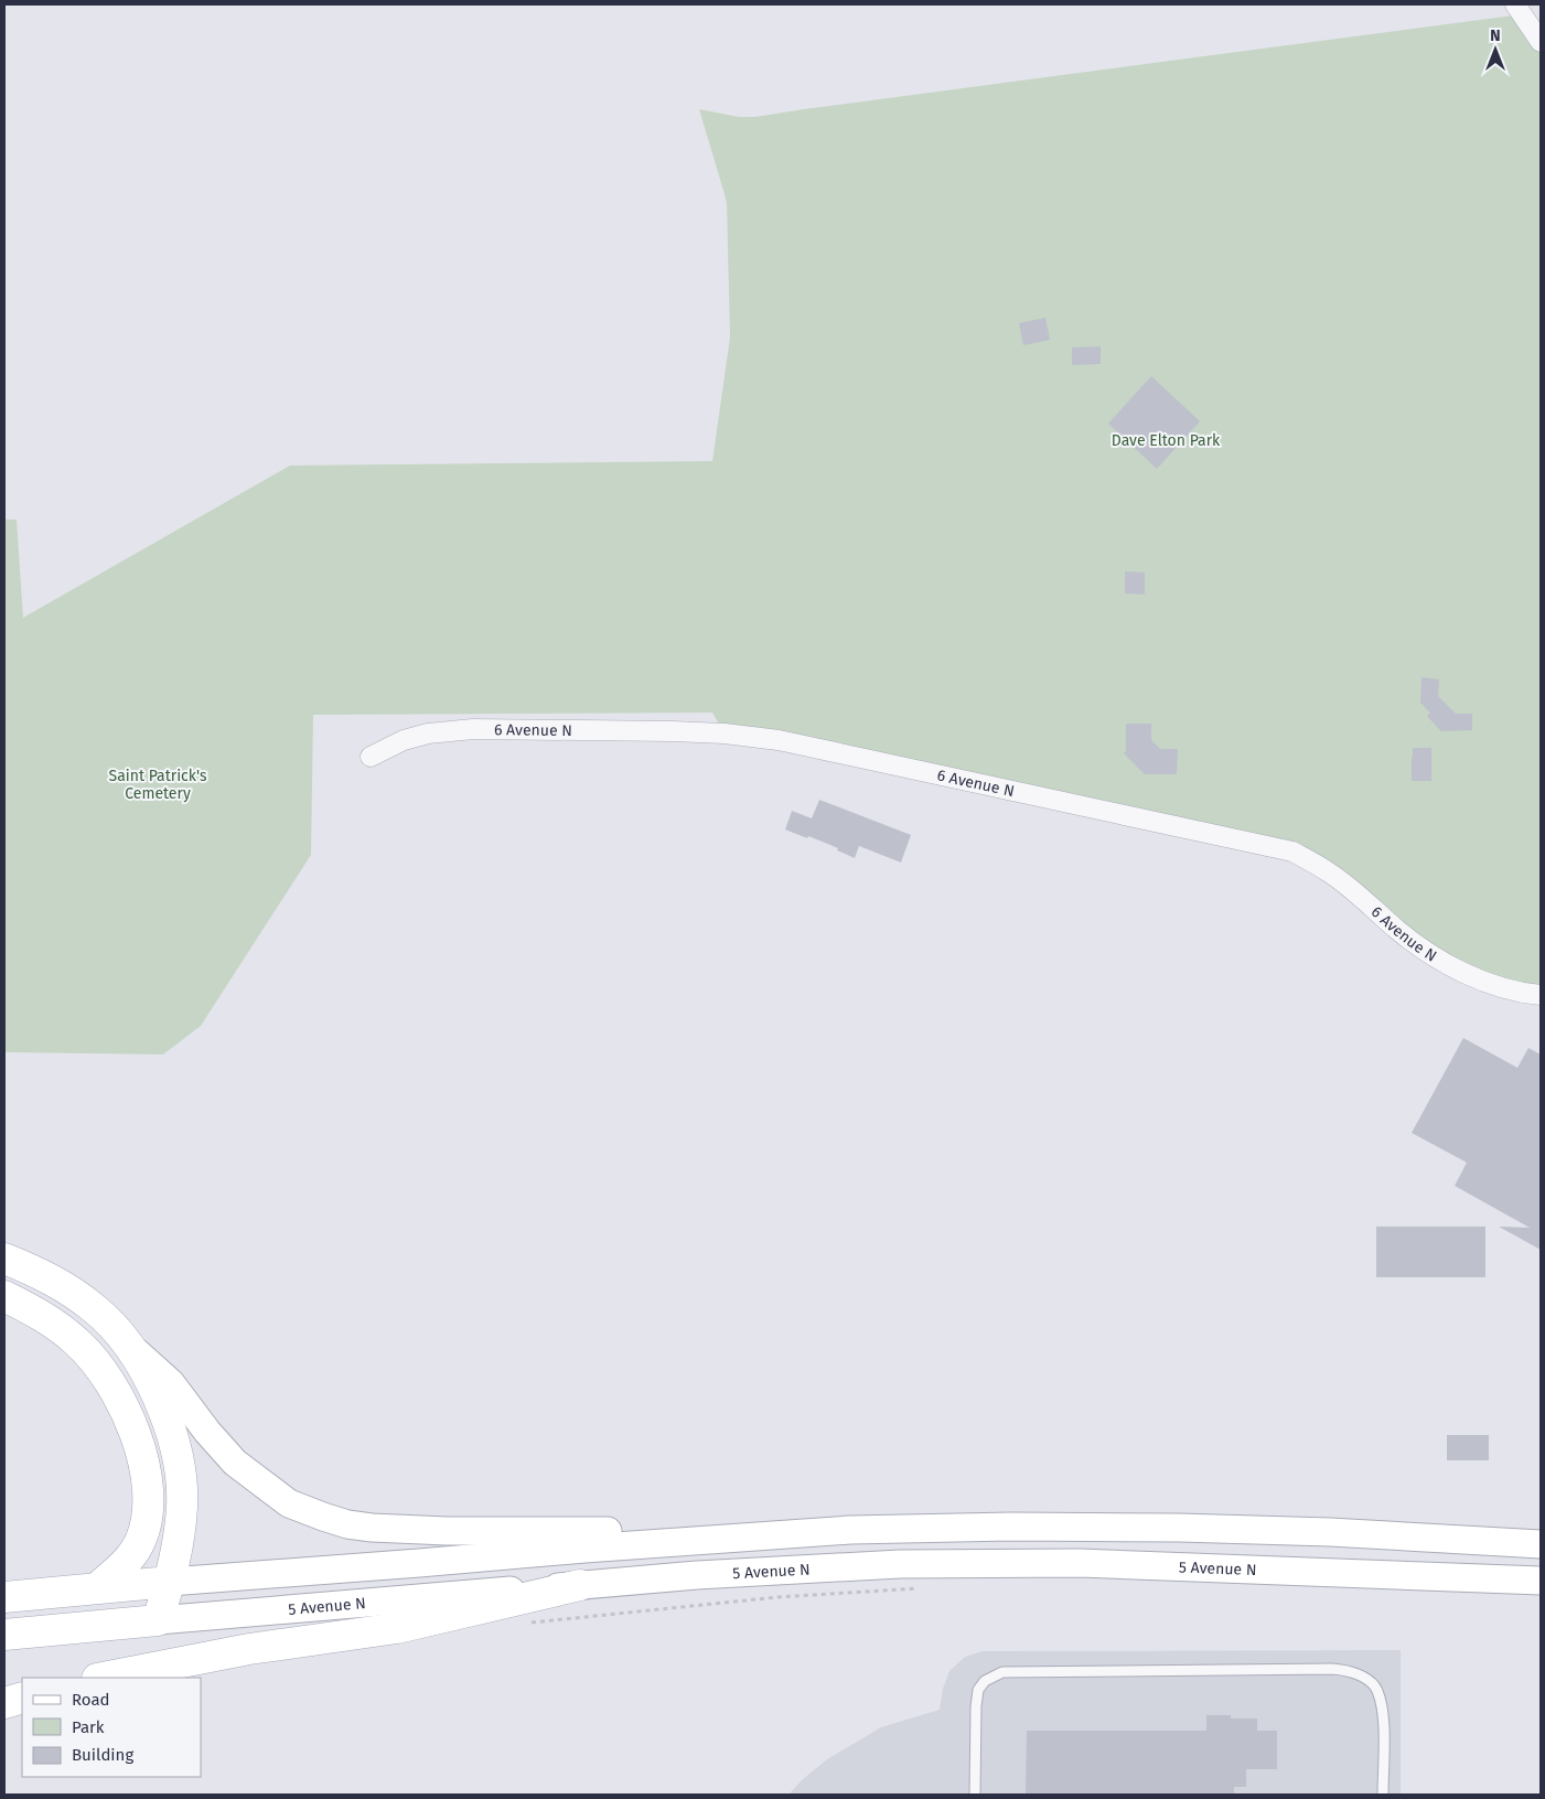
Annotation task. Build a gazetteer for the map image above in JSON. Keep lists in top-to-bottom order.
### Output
{
  "streets": {
    "main road": ["5 Avenue N"],
    "street": ["6 Avenue N"]
  },
  "parks": ["Dave Elton Park", "Saint Patrick's Cemetery"],
  "legend": ["Road", "Park", "Building"],
  "north": "top"
}
